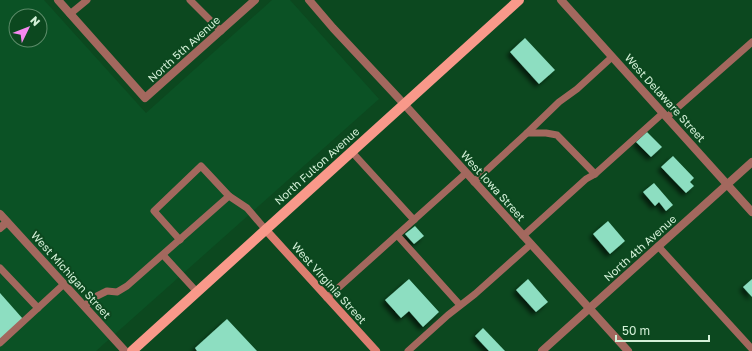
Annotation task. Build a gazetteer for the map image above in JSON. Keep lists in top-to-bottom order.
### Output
{
  "streets": {
    "main road": ["North Fulton Avenue"],
    "street": [
      "North 5th Avenue",
      "West Delaware Street",
      "West Iowa Street",
      "North 4th Avenue",
      "West Michigan Street",
      "West Virginia Street"
    ]
  },
  "crossings": [
    ["West Delaware Street", "North 4th Avenue"],
    ["North Fulton Avenue", "West Iowa Street"],
    ["North Fulton Avenue", "West Virginia Street"],
    ["West Iowa Street", "North 4th Avenue"]
  ],
  "scale_bar": "50 m",
  "north": "top right"
}
